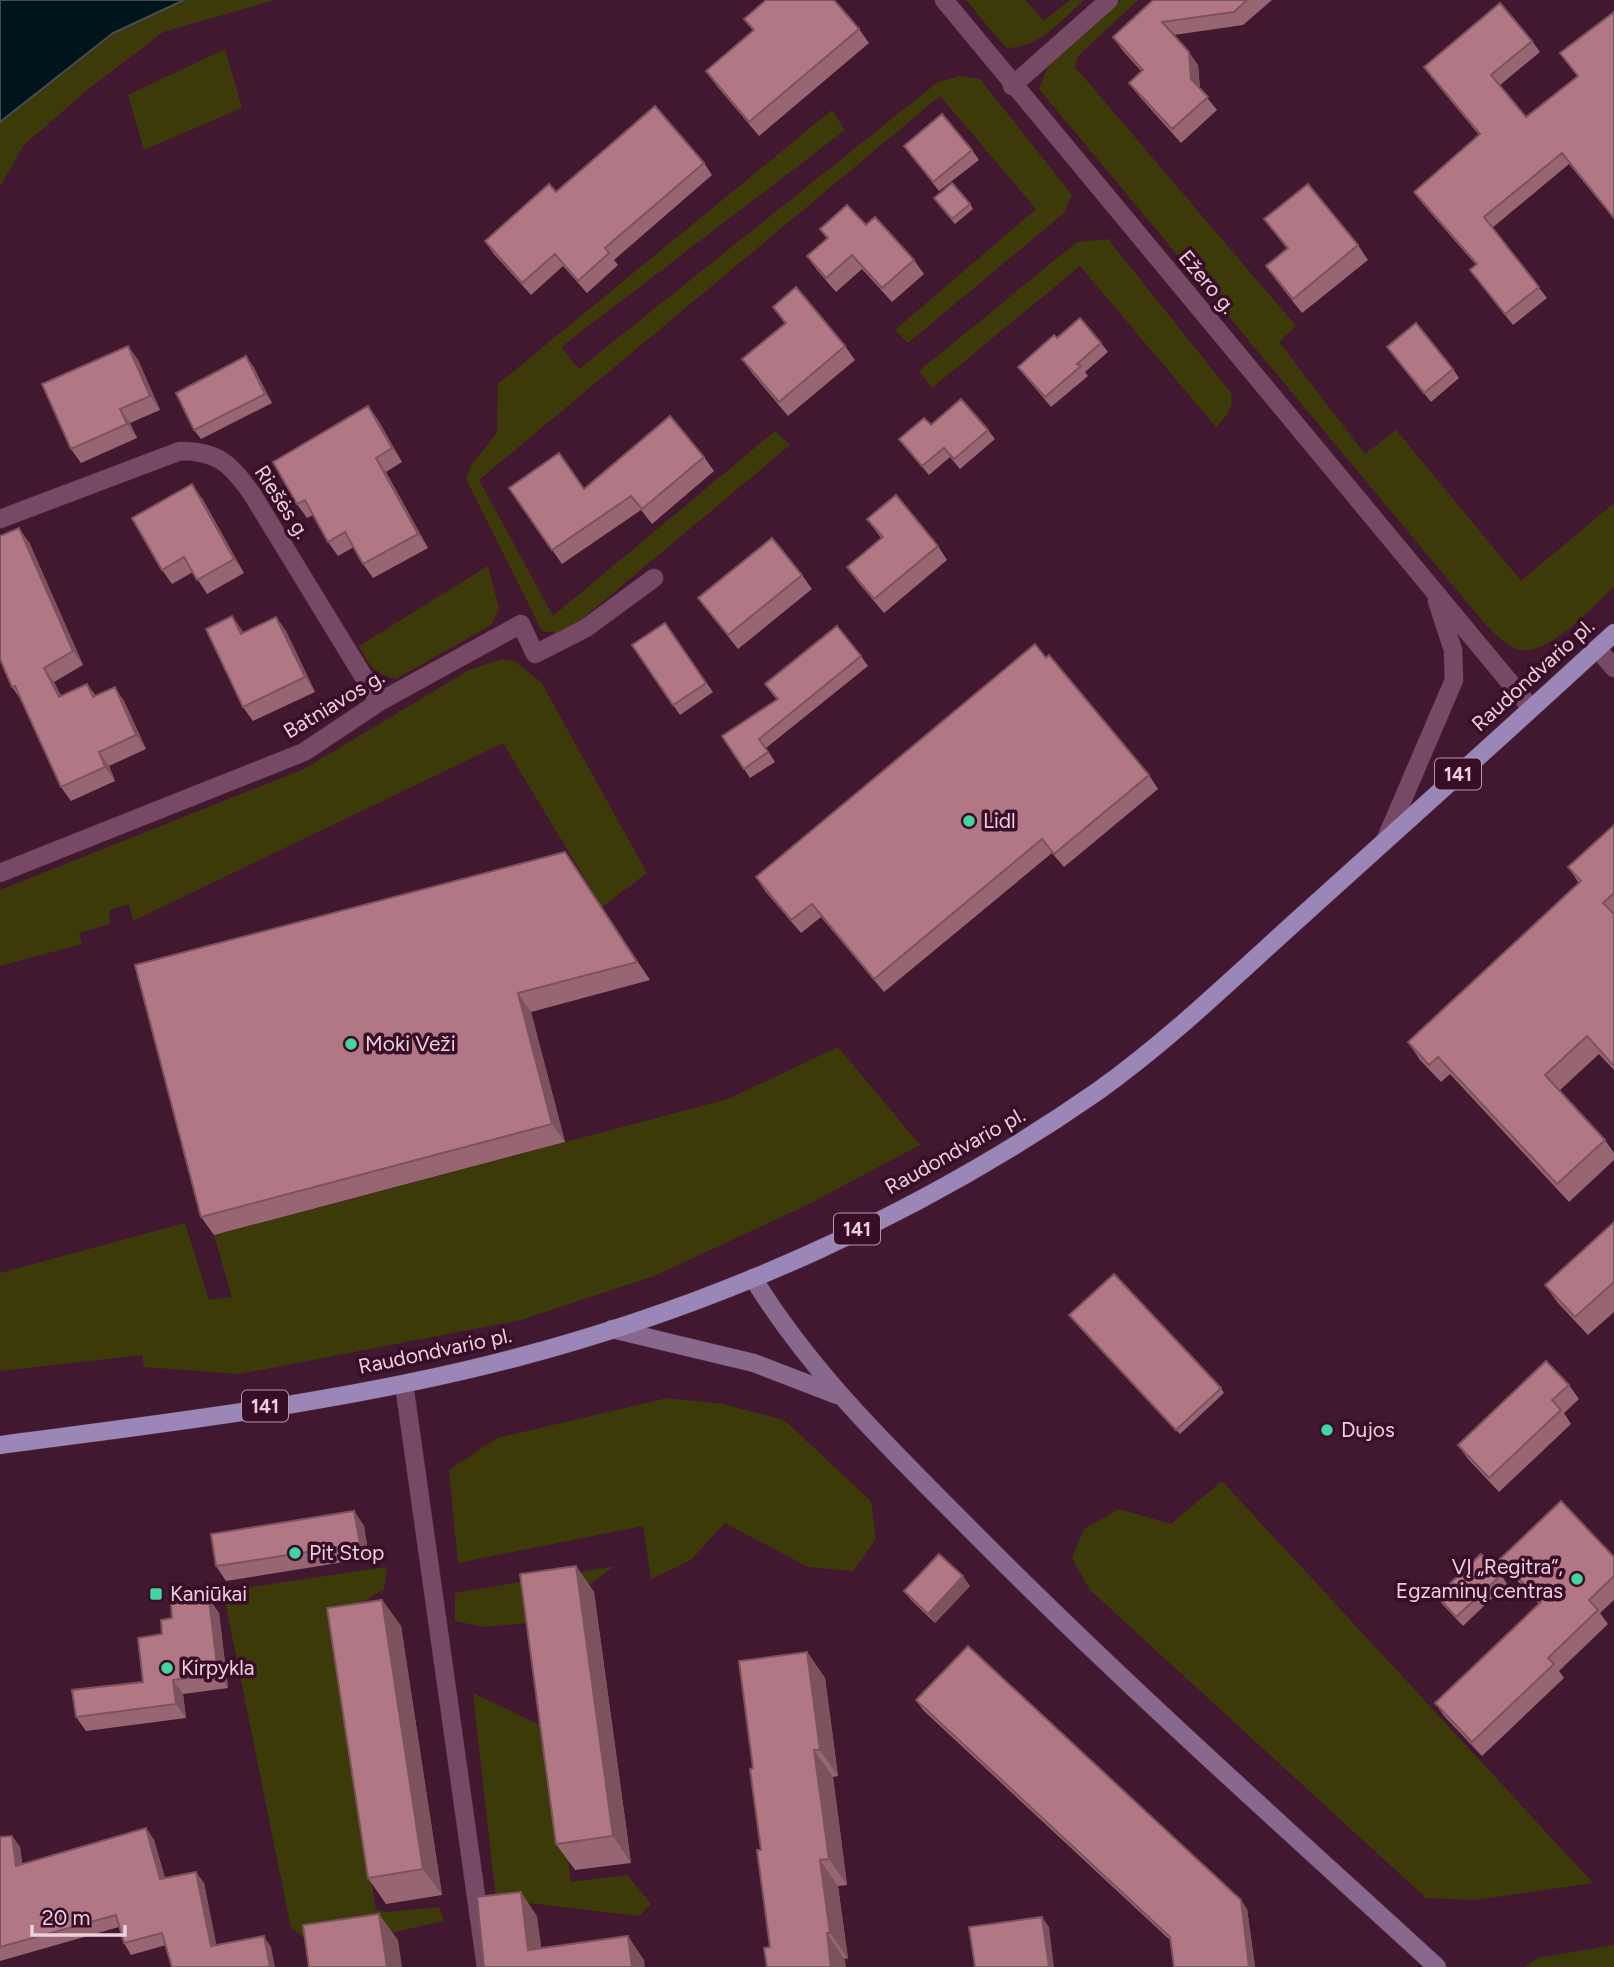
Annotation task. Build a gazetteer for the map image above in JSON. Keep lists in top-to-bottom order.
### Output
{
  "streets": {
    "main road": ["Raudondvario pl.", "141"],
    "street": ["Ežero g.", "Riešės g.", "Batniavos g."]
  },
  "crossings": [
    ["Ežero g.", "Raudondvario pl."],
    ["Riešės g.", "Batniavos g."]
  ],
  "places": {
    "other": [
      "Lidl",
      "Moki Veži",
      "Dujos",
      "Pit Stop",
      "VĮ „Regitra“, Egzaminų centras",
      "Kirpykla"
    ],
    "transit": ["Kaniūkai"]
  },
  "scale_bar": "20 m"
}
